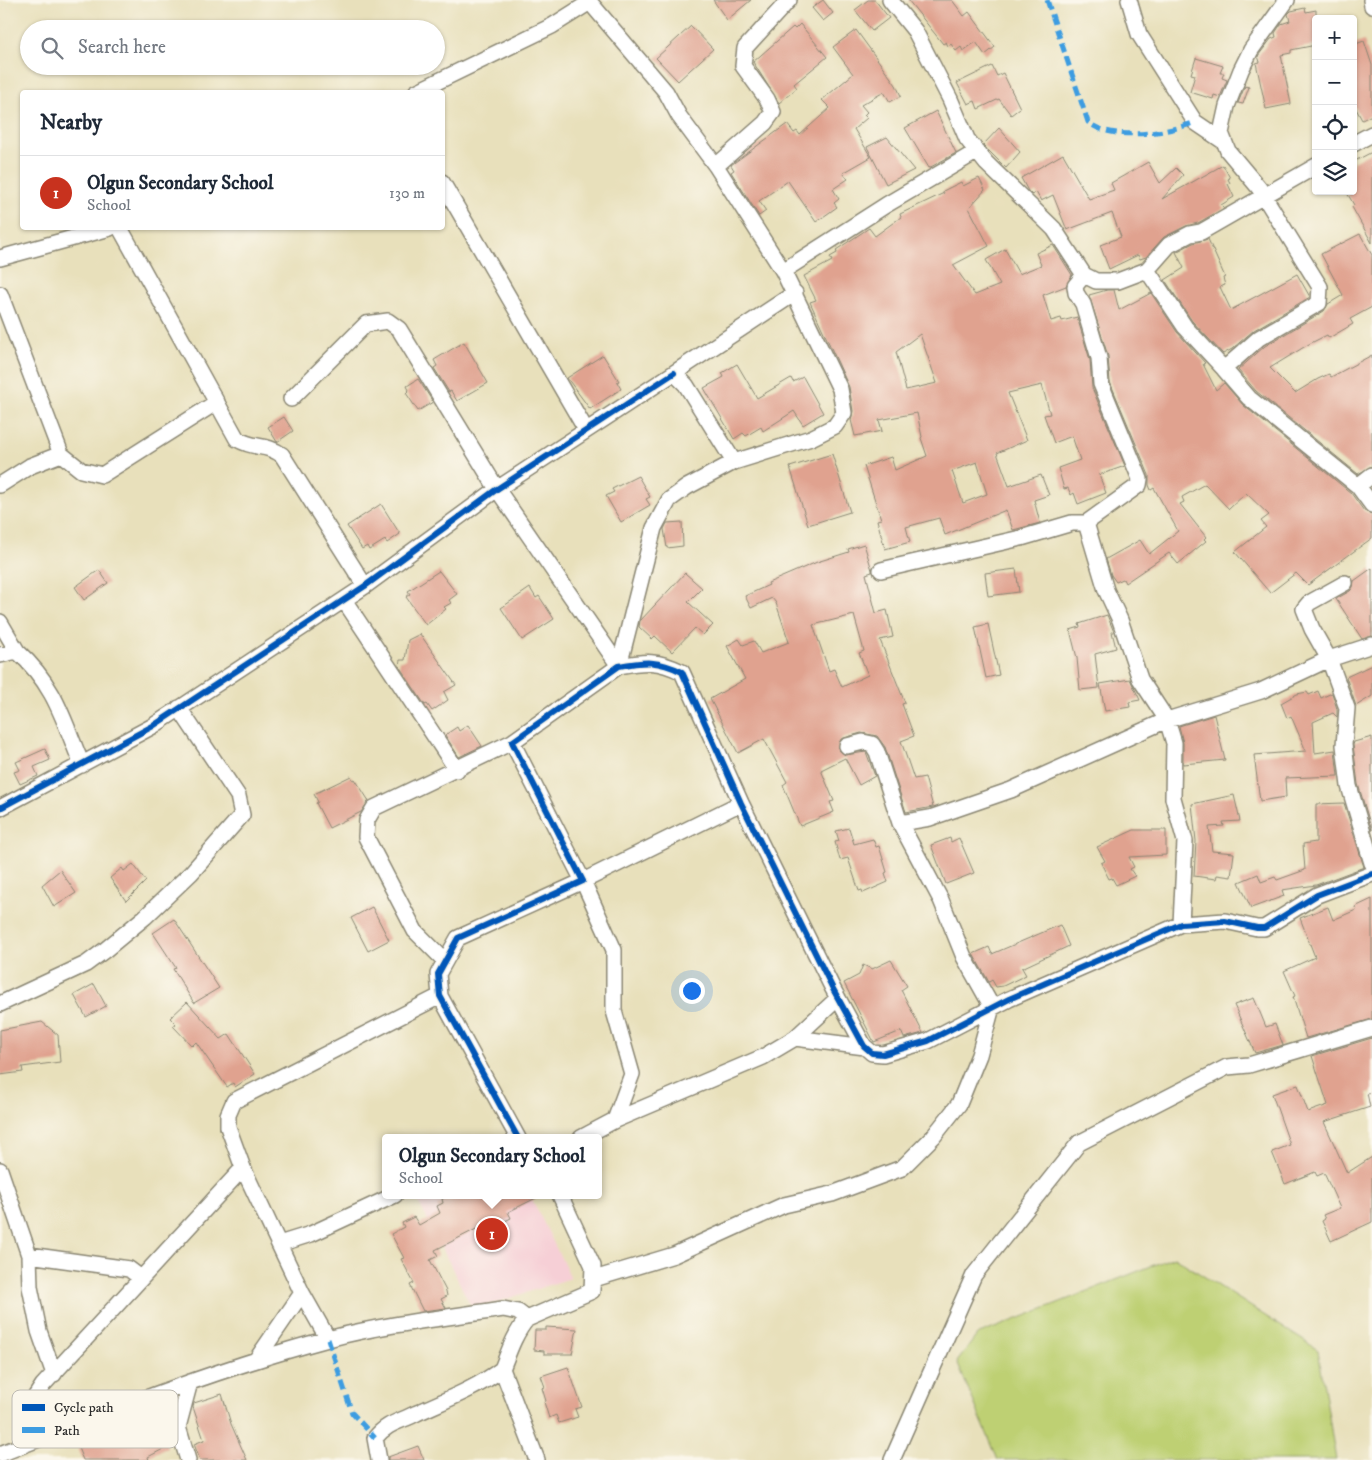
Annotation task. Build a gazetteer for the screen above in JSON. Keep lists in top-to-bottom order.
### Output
{
  "legend": ["Cycle path", "Path"],
  "page": {
    "map_buttons": ["+", "−"],
    "search": "Search here",
    "heading": "Nearby",
    "list": [
      {
        "mark": "1",
        "name": "Olgun Secondary School",
        "note": "School",
        "value": "130 m"
      }
    ],
    "popup": ["Olgun Secondary School", "School"],
    "pins": "1"
  }
}
